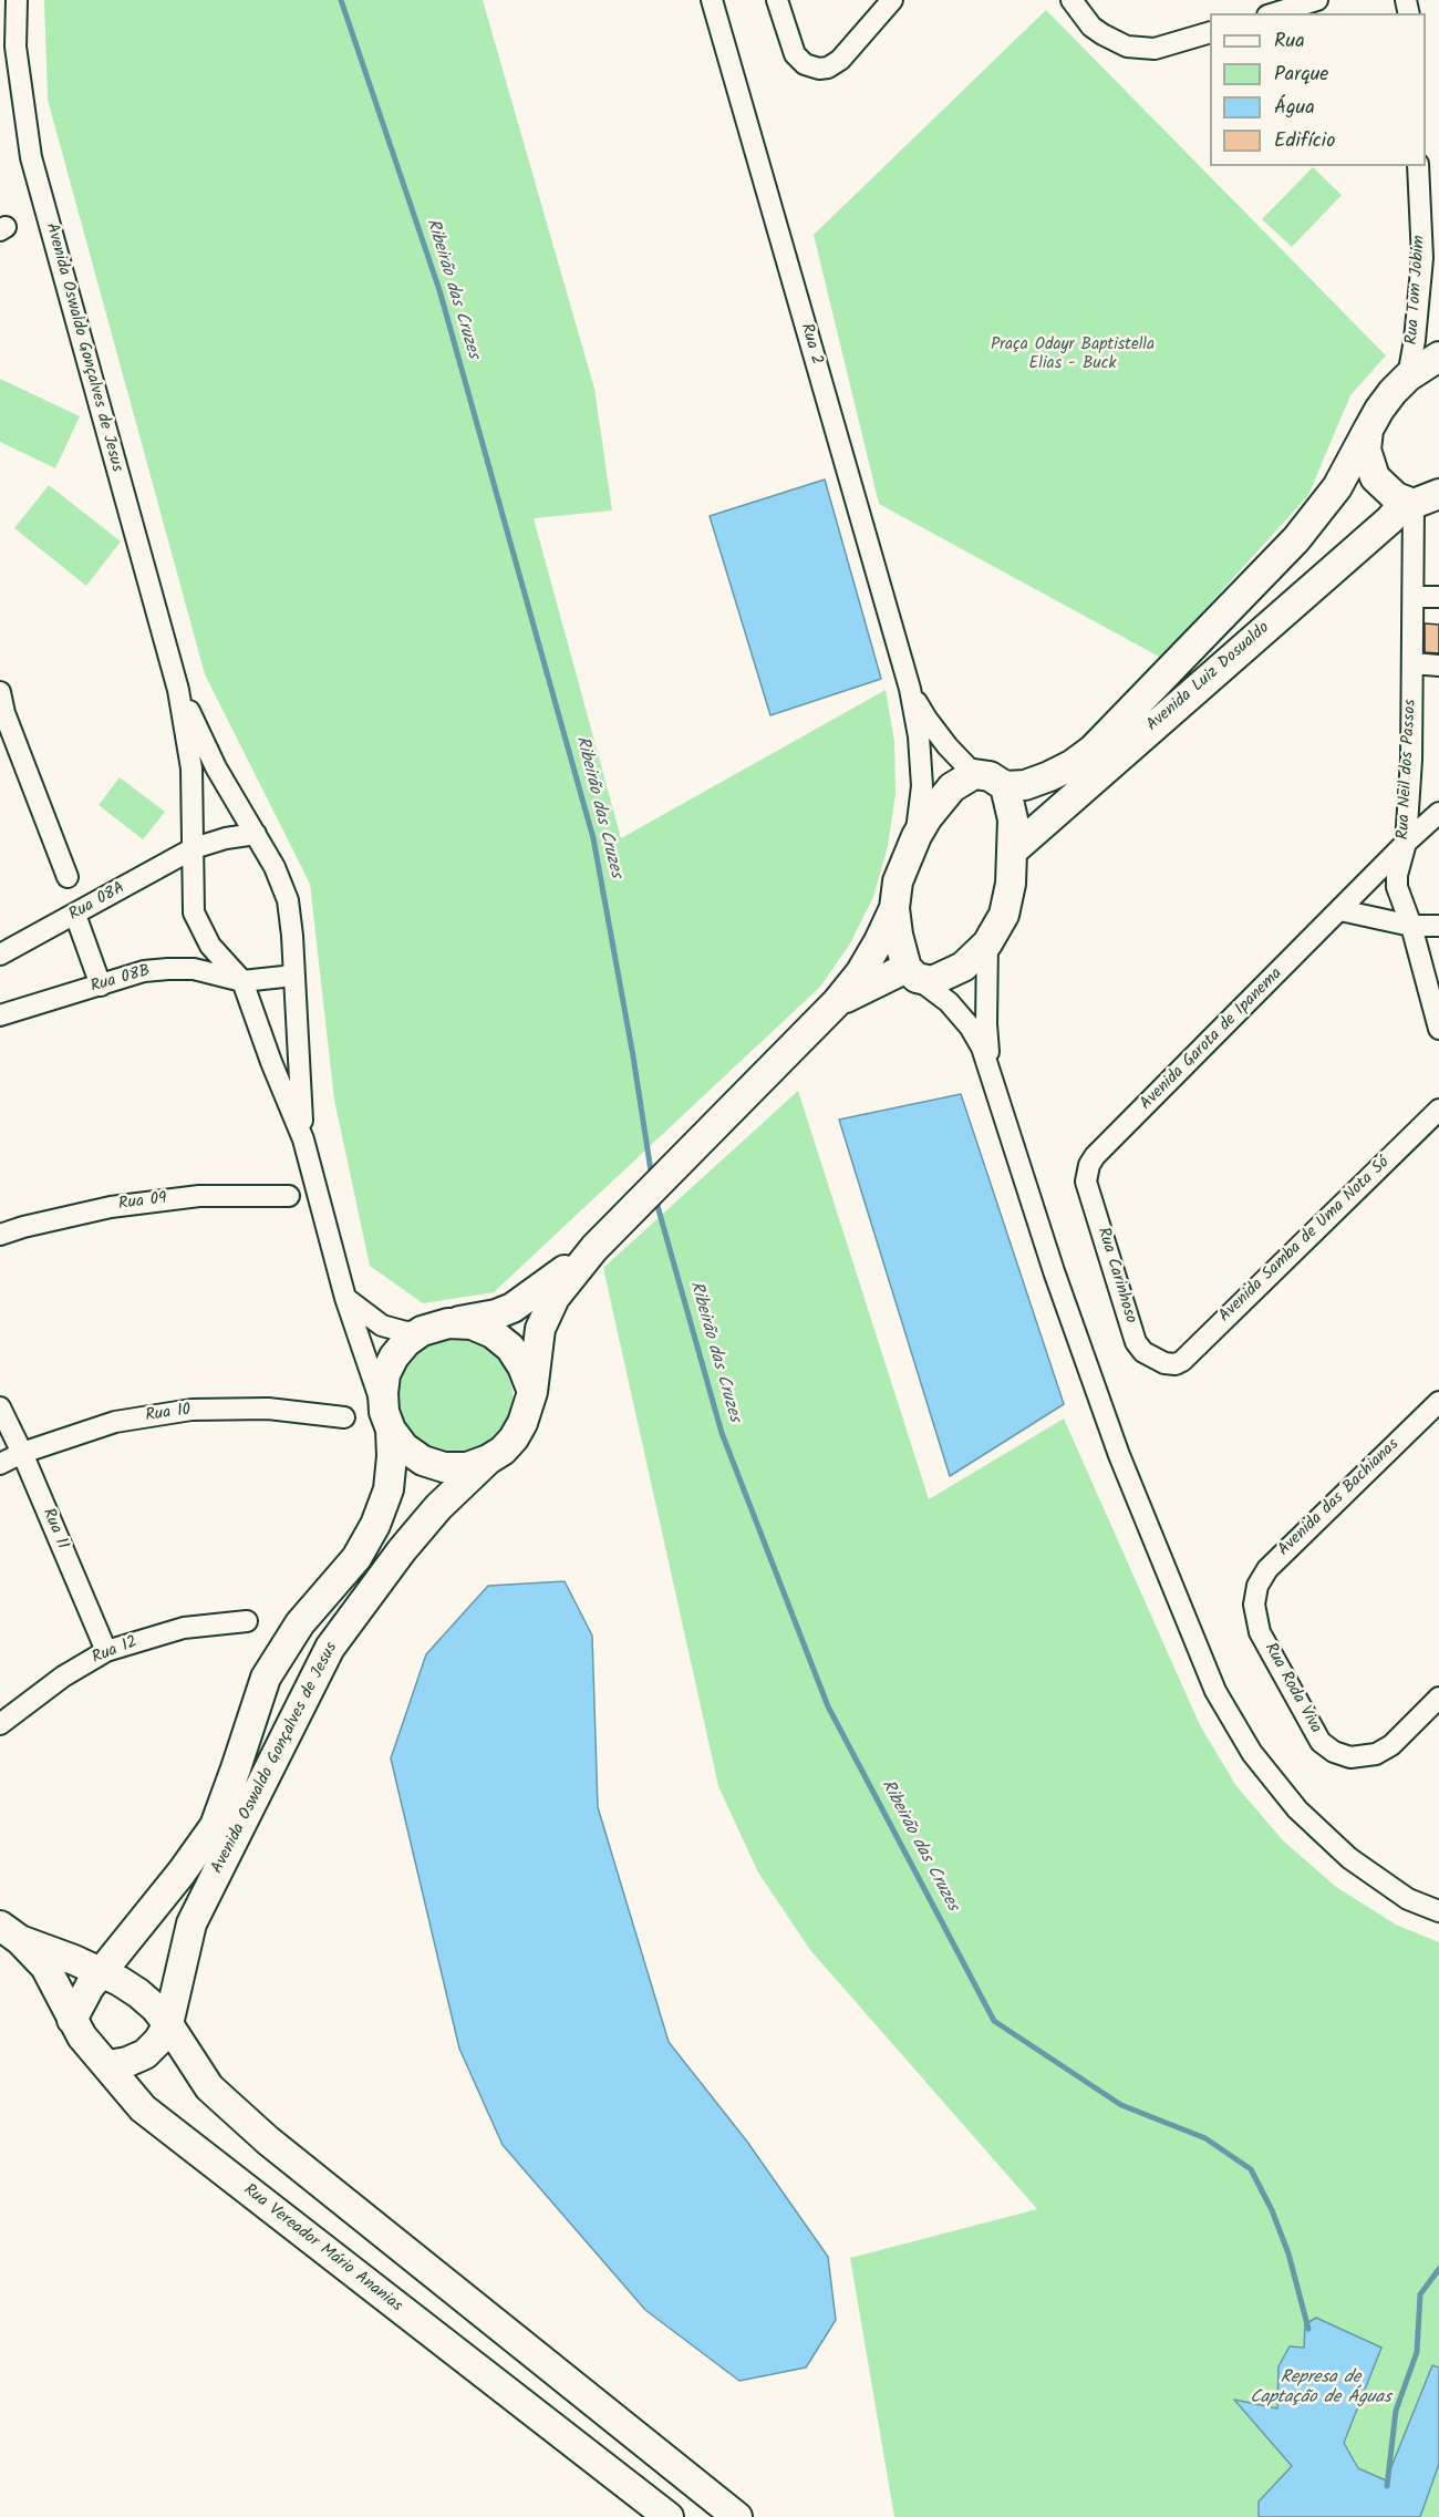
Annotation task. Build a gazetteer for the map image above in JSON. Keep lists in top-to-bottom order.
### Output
{
  "streets": {
    "street": [
      "Rua Tom Jobim",
      "Rua 2",
      "Avenida Oswaldo Gonçalves de Jesus",
      "Avenida Luiz Dosualdo",
      "Rua Neil dos Passos",
      "Rua 08A",
      "Rua 08B",
      "Avenida Garota de Ipanema",
      "Rua 09",
      "Avenida Samba de Uma Nota Só",
      "Rua Carinhoso",
      "Rua 10",
      "Avenida das Bachianas",
      "Rua 11",
      "Rua 12",
      "Rua Roda Viva",
      "Rua Vereador Mário Ananias"
    ]
  },
  "crossings": [
    ["Rua Tom Jobim", "Avenida Luiz Dosualdo"],
    ["Avenida Oswaldo Gonçalves de Jesus", "Rua 08A"],
    ["Avenida Oswaldo Gonçalves de Jesus", "Rua 08B"],
    ["Avenida Oswaldo Gonçalves de Jesus", "Rua Vereador Mário Ananias"],
    ["Avenida Luiz Dosualdo", "Rua Neil dos Passos"],
    ["Rua Neil dos Passos", "Avenida Garota de Ipanema"],
    ["Avenida Garota de Ipanema", "Rua Carinhoso"],
    ["Avenida Samba de Uma Nota Só", "Rua Carinhoso"],
    ["Rua 10", "Rua 11"],
    ["Avenida das Bachianas", "Rua Roda Viva"],
    ["Rua 11", "Rua 12"]
  ],
  "water": ["Ribeirão das Cruzes", "Represa de Captação de Águas"],
  "parks": ["Praça Odayr Baptistella Elias - Buck"],
  "legend": [
    "Rua",
    "Parque",
    "Água",
    "Edifício"
  ]
}
